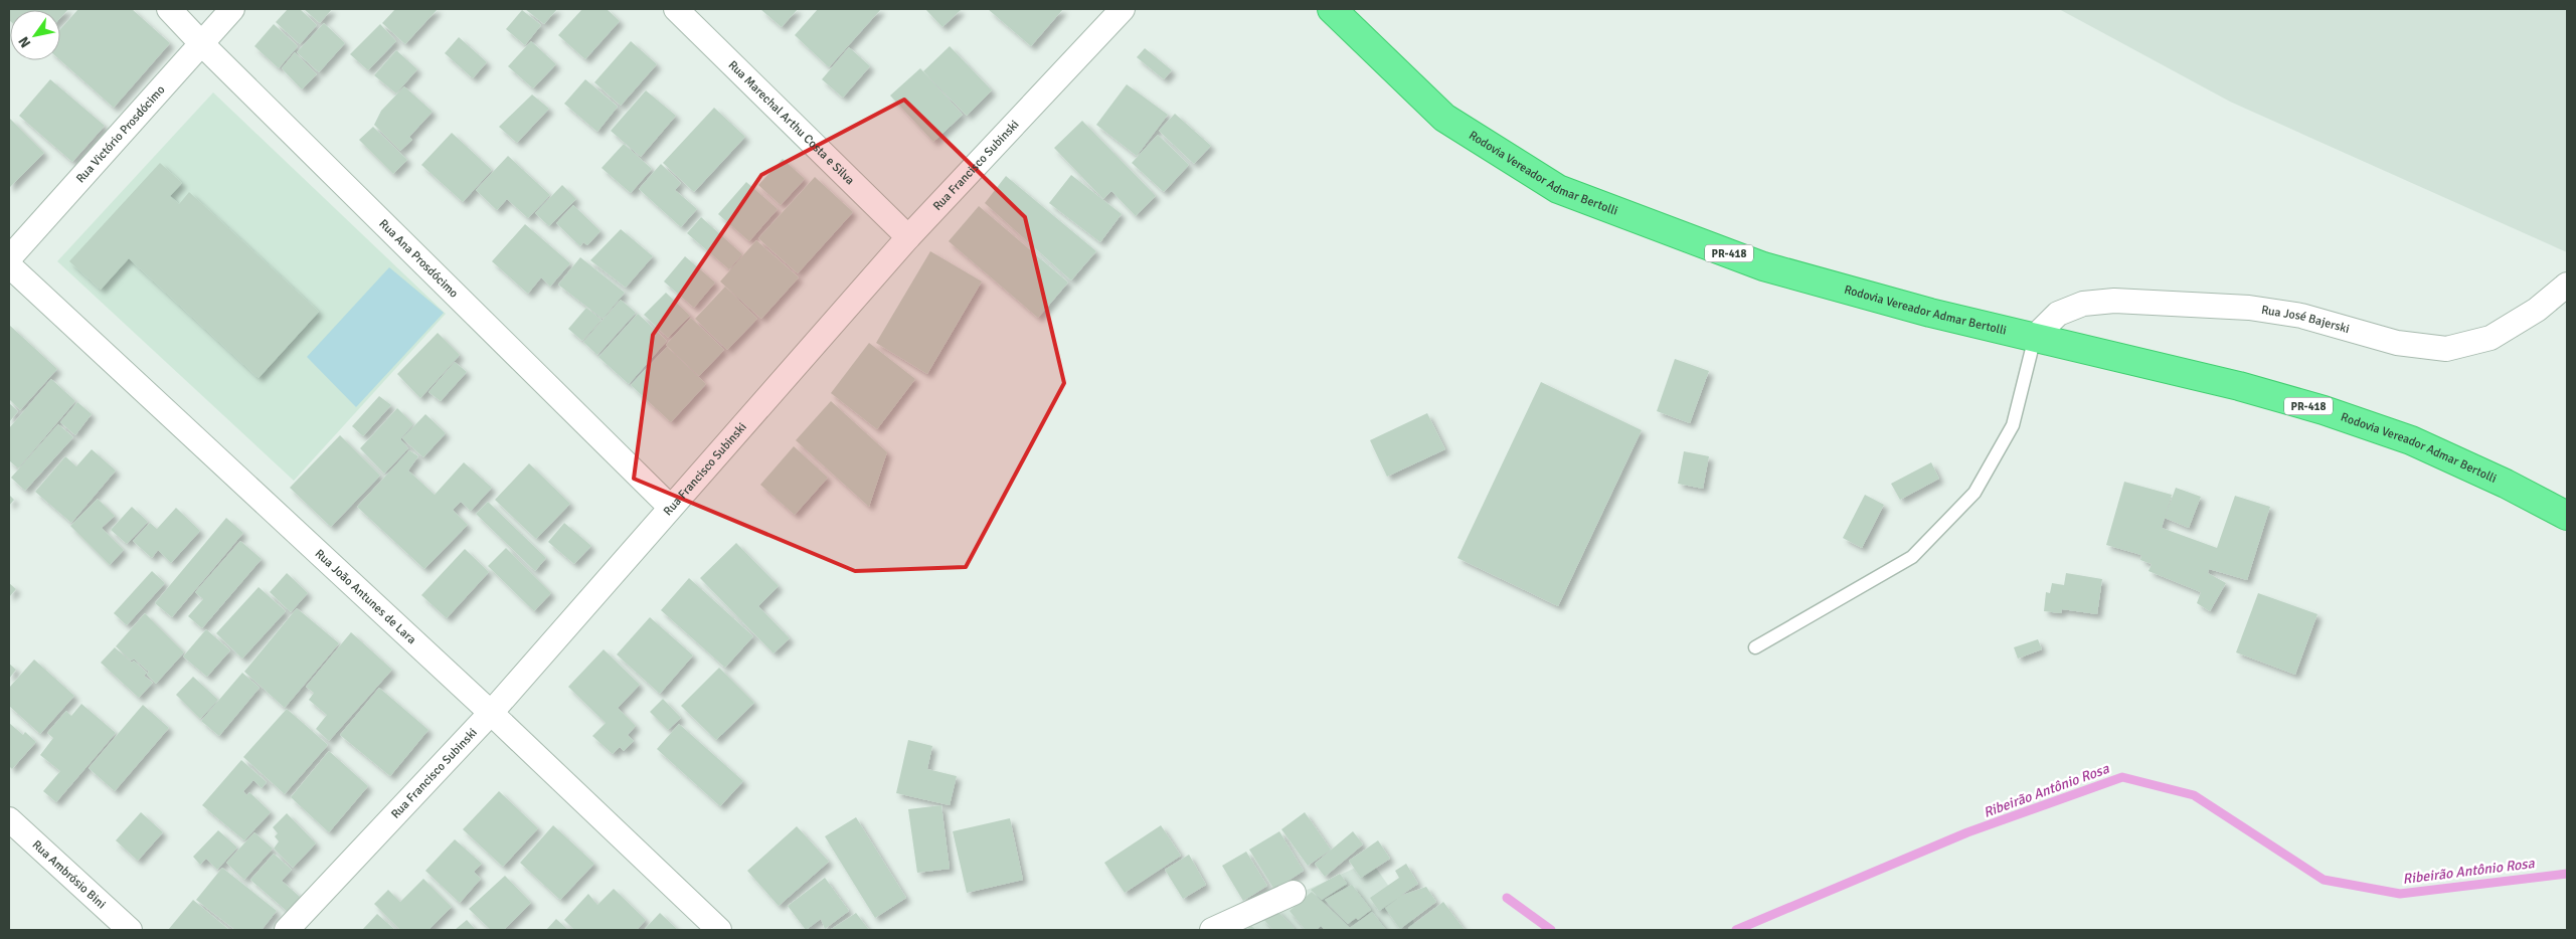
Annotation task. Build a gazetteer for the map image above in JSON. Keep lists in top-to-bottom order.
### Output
{
  "streets": {
    "highway": ["Rodovia Vereador Admar Bertolli", "PR-418"],
    "street": [
      "Rua Marechal Arthu Costa e Silva",
      "Rua Victório Prosdócimo",
      "Rua Francisco Subinski",
      "Rua Ana Prosdócimo",
      "Rua José Bajerski",
      "Rua João Antunes de Lara",
      "Rua Ambrósio Bini"
    ]
  },
  "crossings": [
    ["Rua Marechal Arthu Costa e Silva", "Rua Francisco Subinski"],
    ["Rua Victório Prosdócimo", "Rua Ana Prosdócimo"],
    ["Rua Francisco Subinski", "Rua Ana Prosdócimo"],
    ["Rua Francisco Subinski", "Rua João Antunes de Lara"],
    ["Rodovia Vereador Admar Bertolli", "Rua José Bajerski"]
  ],
  "water": ["Ribeirão Antônio Rosa"],
  "north": "bottom left"
}
